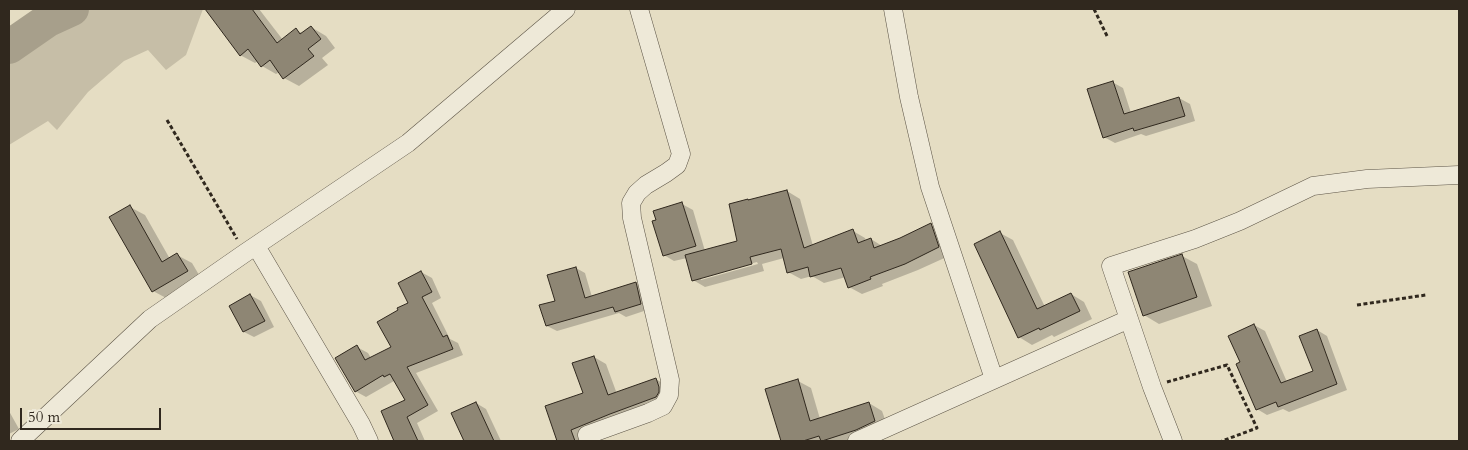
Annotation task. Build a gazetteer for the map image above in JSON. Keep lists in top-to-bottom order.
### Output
{
  "scale_bar": "50 m"
}
